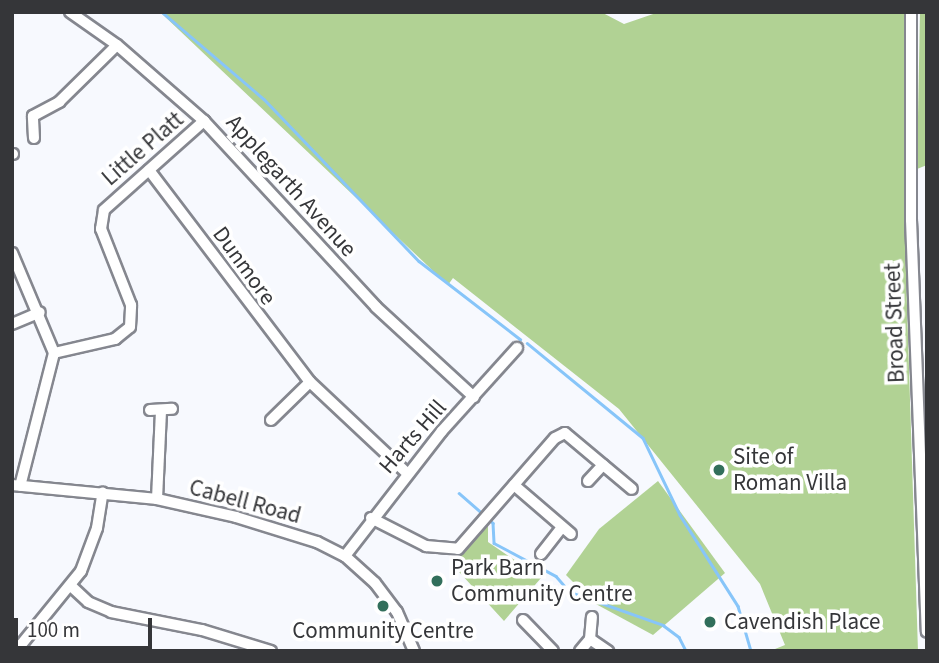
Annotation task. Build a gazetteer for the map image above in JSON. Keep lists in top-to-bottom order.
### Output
{
  "streets": {
    "street": [
      "Little Platt",
      "Applegarth Avenue",
      "Dunmore",
      "Broad Street",
      "Harts Hill",
      "Cabell Road"
    ]
  },
  "crossings": [
    ["Little Platt", "Applegarth Avenue"],
    ["Little Platt", "Dunmore"],
    ["Applegarth Avenue", "Harts Hill"],
    ["Dunmore", "Harts Hill"],
    ["Harts Hill", "Cabell Road"]
  ],
  "places": [
    "Site of Roman Villa",
    "Park Barn Community Centre",
    "Community Centre",
    "Cavendish Place"
  ],
  "scale_bar": "100 m"
}
